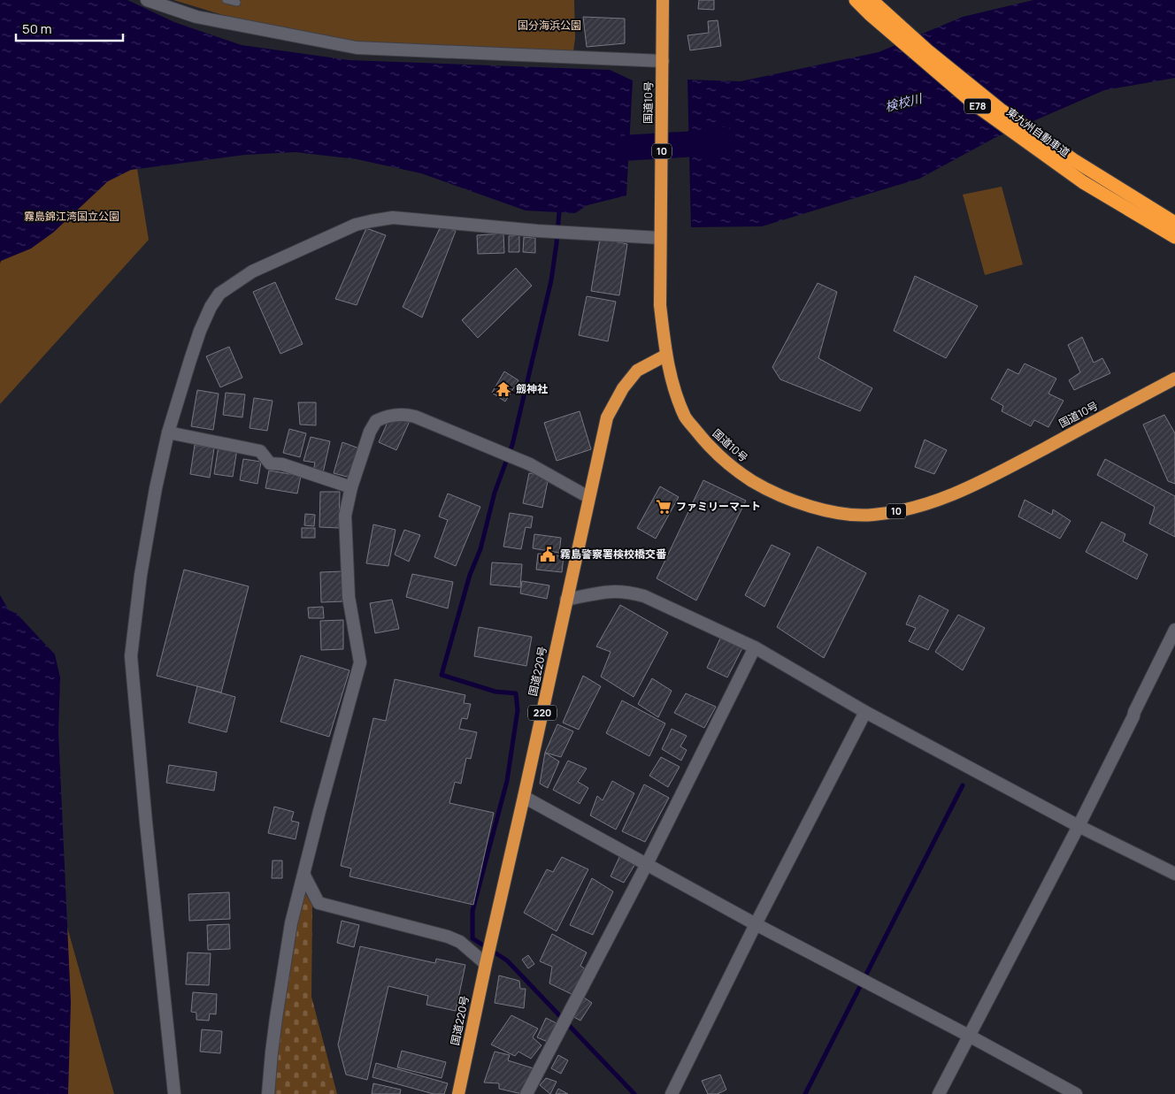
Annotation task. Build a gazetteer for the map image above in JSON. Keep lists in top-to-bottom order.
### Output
{
  "streets": {
    "highway": [
      "国道10号",
      "E78",
      "東九州自動車道",
      "10",
      "国道220号",
      "220"
    ]
  },
  "crossings": [
    ["国道10号", "国道220号"]
  ],
  "water": ["検校川"],
  "parks": ["国分海浜公園", "霧島錦江湾国立公園"],
  "places": {
    "temple": ["劔神社"],
    "supermarket": ["ファミリーマート"],
    "public building": ["霧島警察署検校橋交番"]
  },
  "scale_bar": "50 m"
}
